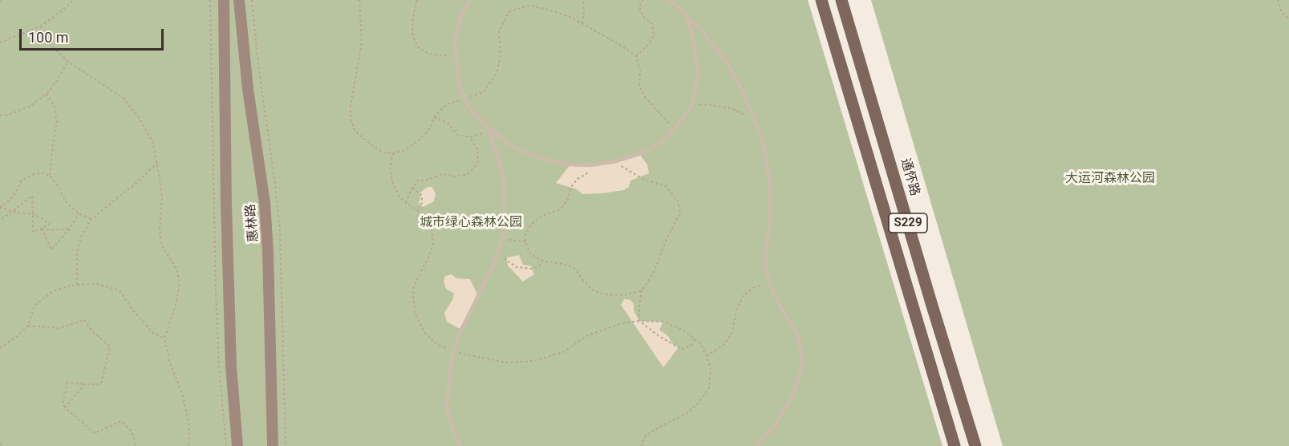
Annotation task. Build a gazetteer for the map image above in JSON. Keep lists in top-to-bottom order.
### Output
{
  "streets": {
    "main road": ["通怀路", "惠林路", "S229"]
  },
  "parks": ["大运河森林公园", "城市绿心森林公园"],
  "scale_bar": "100 m"
}
